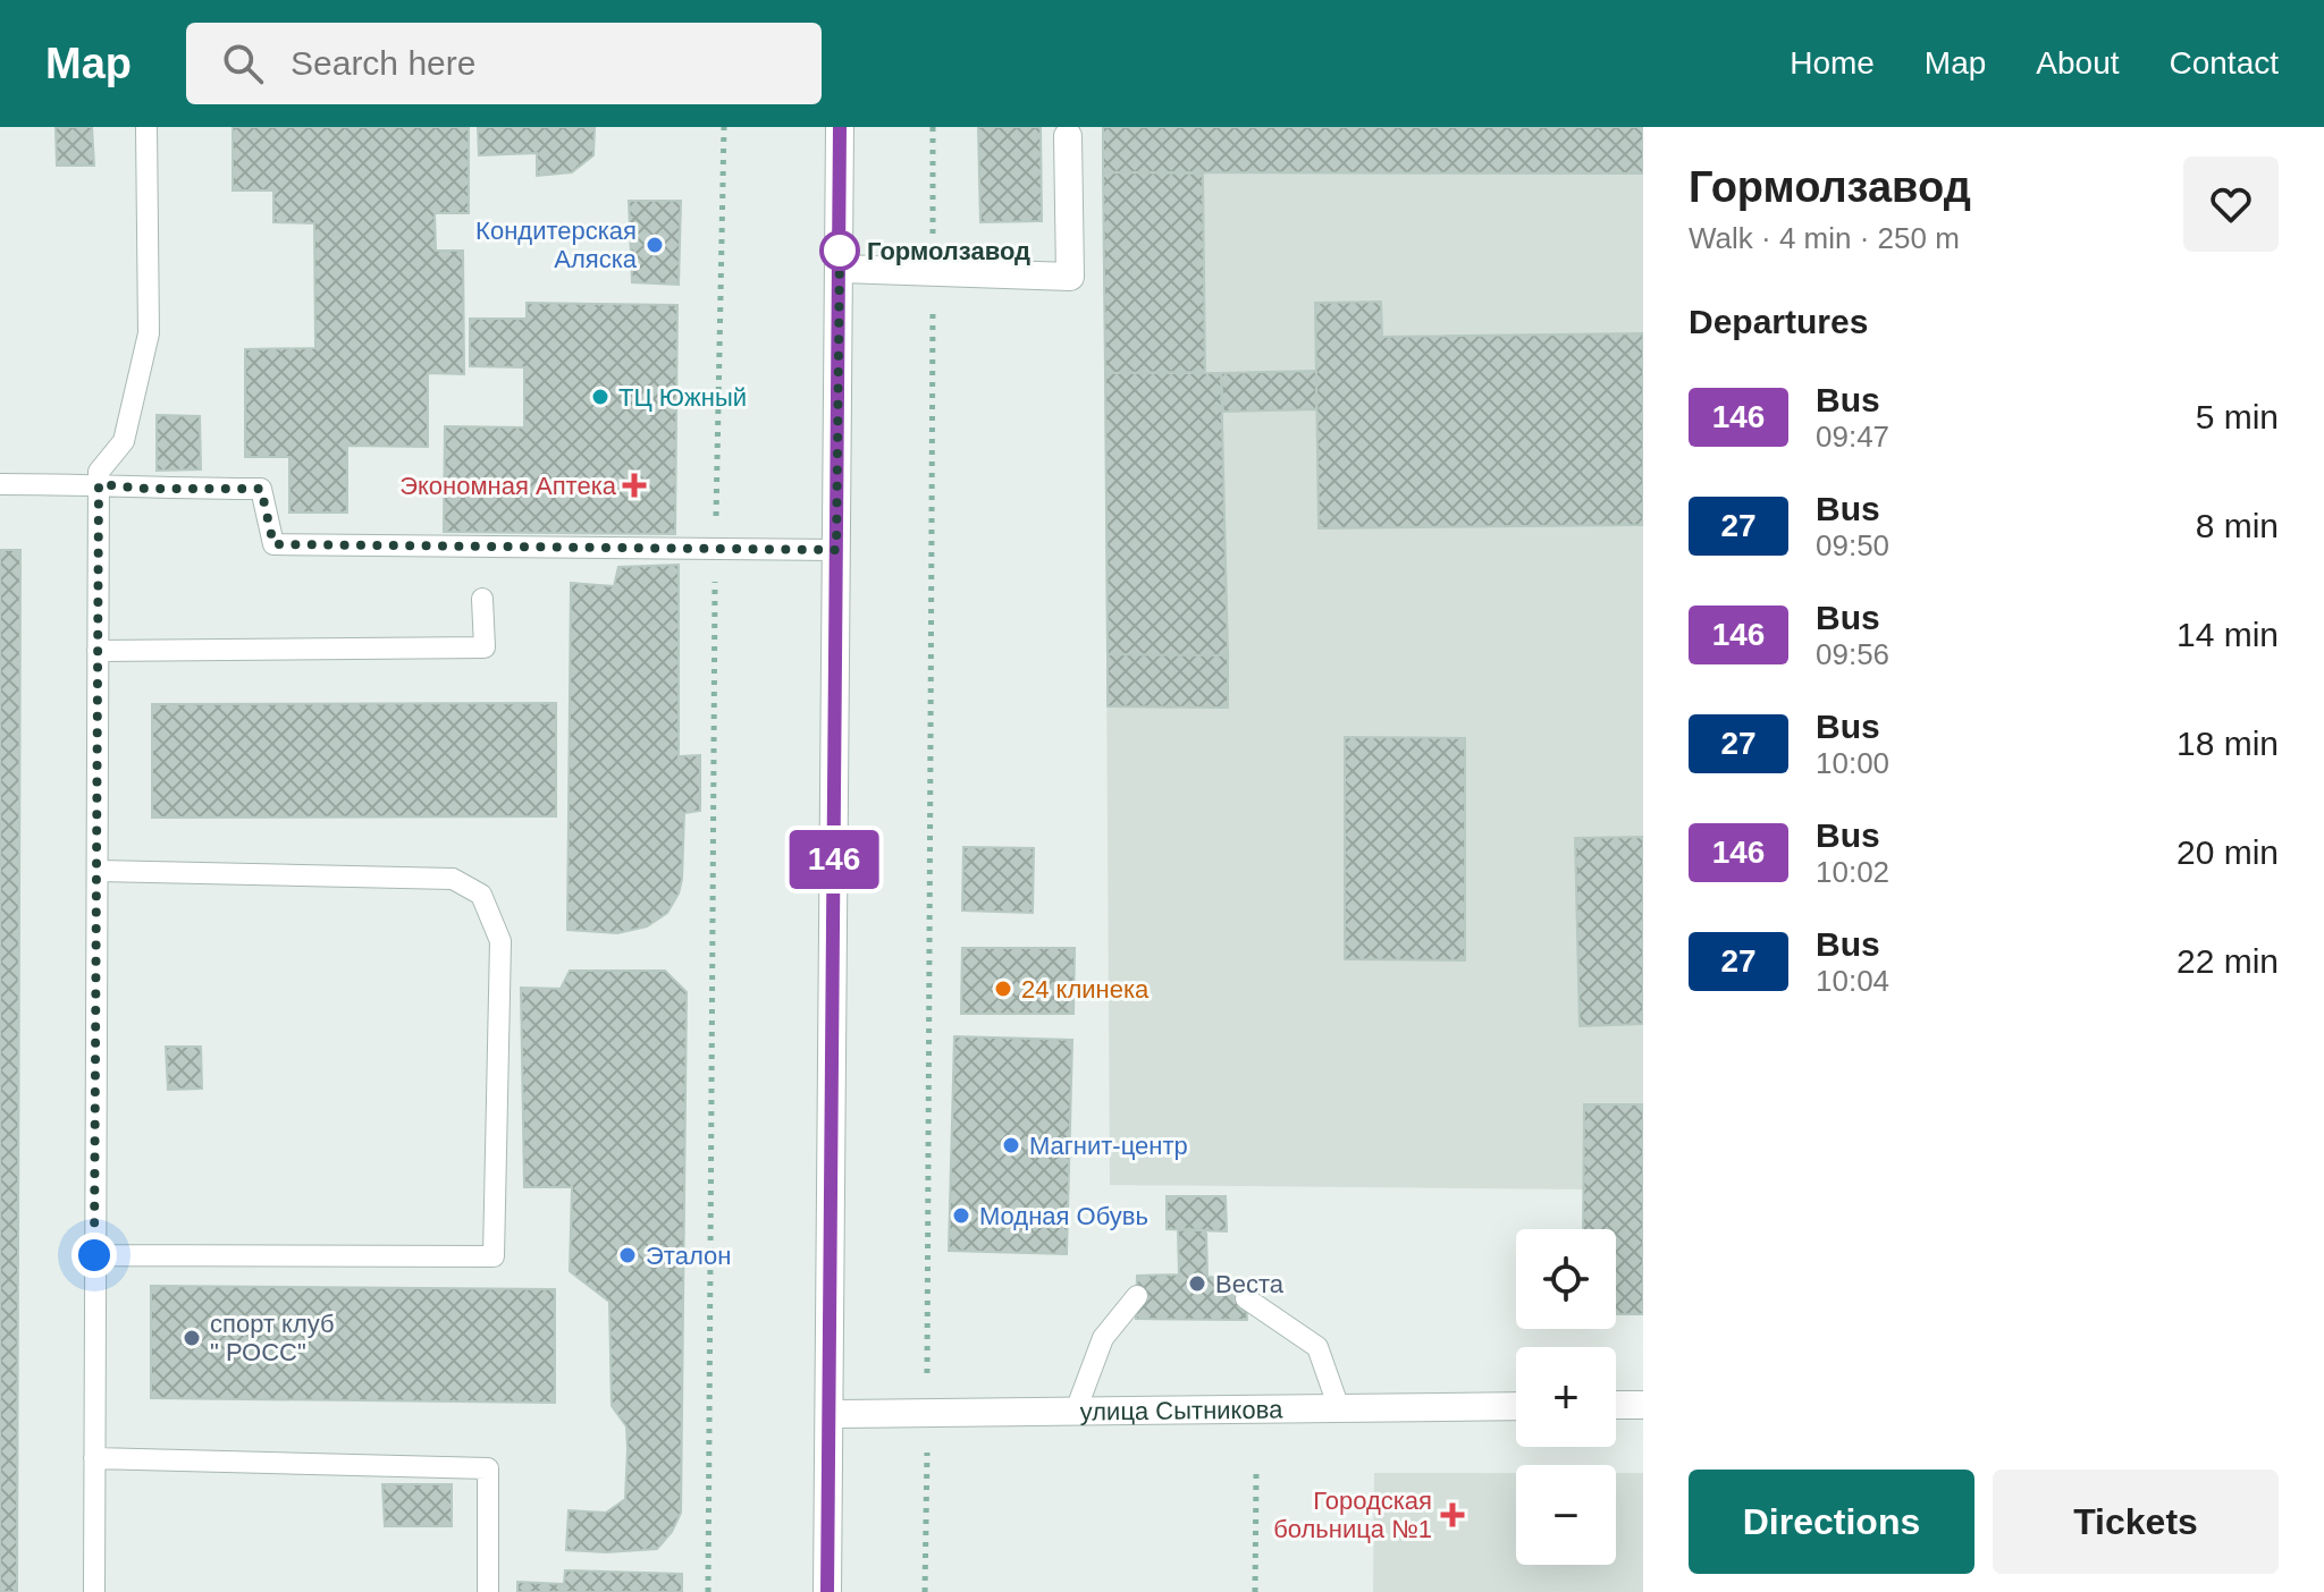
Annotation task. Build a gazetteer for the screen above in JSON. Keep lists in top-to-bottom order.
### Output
{
  "streets": {
    "street": ["улица Сытникова"]
  },
  "places": {
    "other": [
      "Кондитерская Аляска",
      "Гормолзавод",
      "ТЦ Южный",
      "24 клинека",
      "Магнит-центр",
      "Модная Обувь",
      "Эталон",
      "Веста",
      "спорт клуб \" РОСС\""
    ],
    "health": ["Экономная Аптека", "Городская больница №1"]
  },
  "lines": ["bus line 146"],
  "page": {
    "header": "Map",
    "search": "Search here",
    "nav": [
      "Home",
      "Map",
      "About",
      "Contact"
    ],
    "on_map": "146",
    "heading": [
      ["Гормолзавод", "Walk · 4 min · 250 m"],
      "Departures"
    ],
    "list": [
      {
        "mark": "146",
        "name": "Bus",
        "note": "09:47",
        "value": "5 min"
      },
      {
        "mark": "27",
        "name": "Bus",
        "note": "09:50",
        "value": "8 min"
      },
      {
        "mark": "146",
        "name": "Bus",
        "note": "09:56",
        "value": "14 min"
      },
      {
        "mark": "27",
        "name": "Bus",
        "note": "10:00",
        "value": "18 min"
      },
      {
        "mark": "146",
        "name": "Bus",
        "note": "10:02",
        "value": "20 min"
      },
      {
        "mark": "27",
        "name": "Bus",
        "note": "10:04",
        "value": "22 min"
      }
    ],
    "map_buttons": ["+", "−"],
    "buttons": ["Directions", "Tickets"]
  }
}
